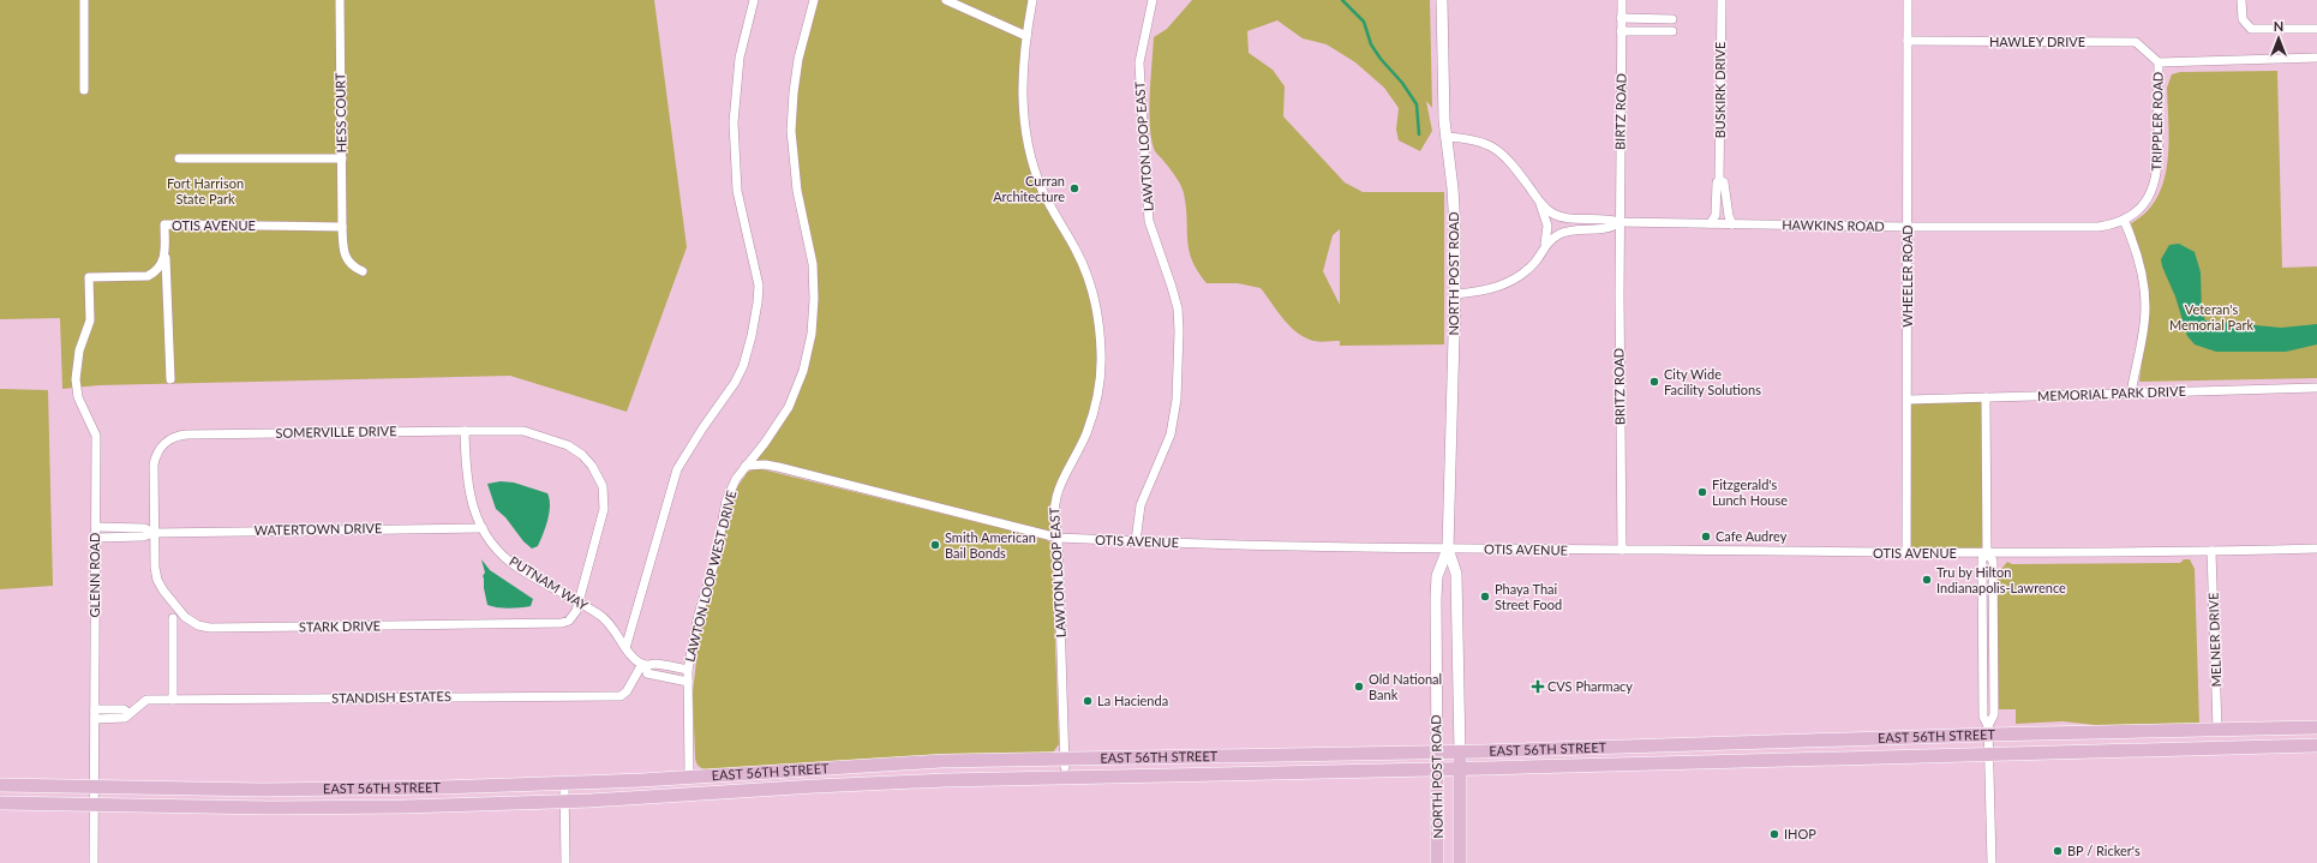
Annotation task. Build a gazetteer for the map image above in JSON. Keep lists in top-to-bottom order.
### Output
{
  "streets": {
    "main road": ["NORTH POST ROAD", "EAST 56TH STREET"],
    "street": [
      "HAWLEY DRIVE",
      "BUSKIRK DRIVE",
      "BIRTZ ROAD",
      "HESS COURT",
      "TRIPPLER ROAD",
      "LAWTON LOOP EAST",
      "OTIS AVENUE",
      "HAWKINS ROAD",
      "WHEELER ROAD",
      "BRITZ ROAD",
      "MEMORIAL PARK DRIVE",
      "SOMERVILLE DRIVE",
      "WATERTOWN DRIVE",
      "GLENN ROAD",
      "LAWTON LOOP WEST DRIVE",
      "PUTNAM WAY",
      "STARK DRIVE",
      "MELNER DRIVE",
      "STANDISH ESTATES"
    ]
  },
  "crossings": [
    ["HAWLEY DRIVE", "TRIPPLER ROAD"],
    ["HAWLEY DRIVE", "WHEELER ROAD"],
    ["BUSKIRK DRIVE", "HAWKINS ROAD"],
    ["BIRTZ ROAD", "HAWKINS ROAD"],
    ["BIRTZ ROAD", "BRITZ ROAD"],
    ["HESS COURT", "OTIS AVENUE"],
    ["TRIPPLER ROAD", "HAWKINS ROAD"],
    ["LAWTON LOOP EAST", "OTIS AVENUE"],
    ["LAWTON LOOP EAST", "EAST 56TH STREET"],
    ["OTIS AVENUE", "NORTH POST ROAD"],
    ["OTIS AVENUE", "WHEELER ROAD"],
    ["OTIS AVENUE", "BRITZ ROAD"],
    ["OTIS AVENUE", "GLENN ROAD"],
    ["OTIS AVENUE", "LAWTON LOOP WEST DRIVE"],
    ["OTIS AVENUE", "MELNER DRIVE"],
    ["HAWKINS ROAD", "NORTH POST ROAD"],
    ["HAWKINS ROAD", "WHEELER ROAD"],
    ["HAWKINS ROAD", "BRITZ ROAD"],
    ["NORTH POST ROAD", "EAST 56TH STREET"],
    ["WHEELER ROAD", "MEMORIAL PARK DRIVE"],
    ["SOMERVILLE DRIVE", "WATERTOWN DRIVE"],
    ["SOMERVILLE DRIVE", "PUTNAM WAY"],
    ["SOMERVILLE DRIVE", "STARK DRIVE"],
    ["WATERTOWN DRIVE", "GLENN ROAD"],
    ["WATERTOWN DRIVE", "PUTNAM WAY"],
    ["WATERTOWN DRIVE", "STARK DRIVE"],
    ["GLENN ROAD", "STANDISH ESTATES"],
    ["GLENN ROAD", "EAST 56TH STREET"],
    ["LAWTON LOOP WEST DRIVE", "PUTNAM WAY"],
    ["LAWTON LOOP WEST DRIVE", "EAST 56TH STREET"],
    ["PUTNAM WAY", "STARK DRIVE"],
    ["PUTNAM WAY", "STANDISH ESTATES"],
    ["MELNER DRIVE", "EAST 56TH STREET"]
  ],
  "parks": ["Fort Harrison State Park", "Veteran's Memorial Park"],
  "places": {
    "other": [
      "Curran Architecture",
      "City Wide Facility Solutions",
      "Fitzgerald's Lunch House",
      "Cafe Audrey",
      "Smith American Bail Bonds",
      "Tru by Hilton Indianapolis-Lawrence",
      "Phaya Thai Street Food",
      "Old National Bank",
      "La Hacienda",
      "IHOP",
      "BP / Ricker's"
    ],
    "health": ["CVS Pharmacy"]
  },
  "north": "top"
}
